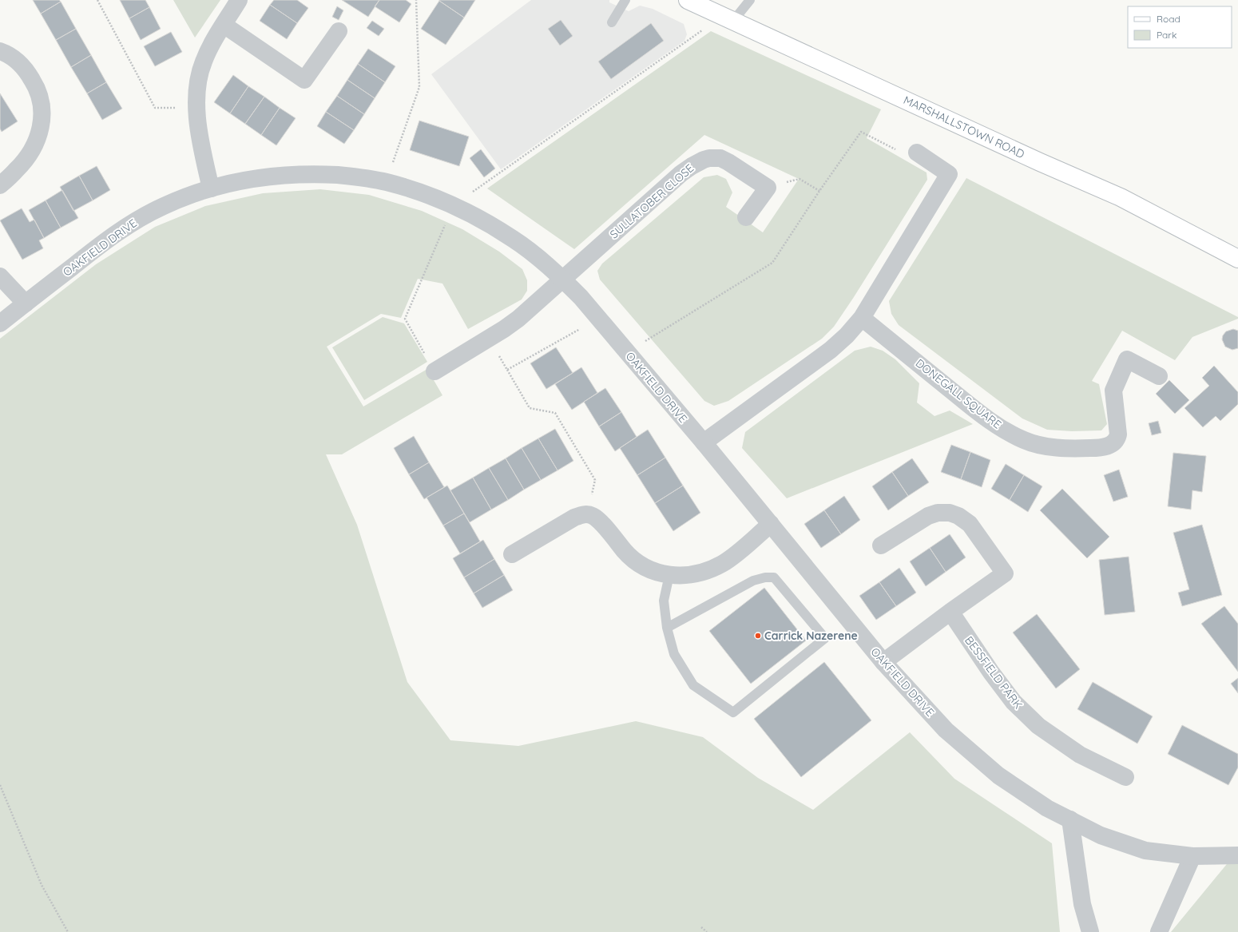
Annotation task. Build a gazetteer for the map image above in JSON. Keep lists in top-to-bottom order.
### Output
{
  "streets": {
    "main road": ["MARSHALLSTOWN ROAD"],
    "street": [
      "SULLATOBER CLOSE",
      "OAKFIELD DRIVE",
      "DONEGALL SQUARE",
      "BESSFIELD PARK"
    ]
  },
  "crossings": [
    ["SULLATOBER CLOSE", "OAKFIELD DRIVE"]
  ],
  "places": ["Carrick Nazerene"],
  "legend": ["Road", "Park"]
}
